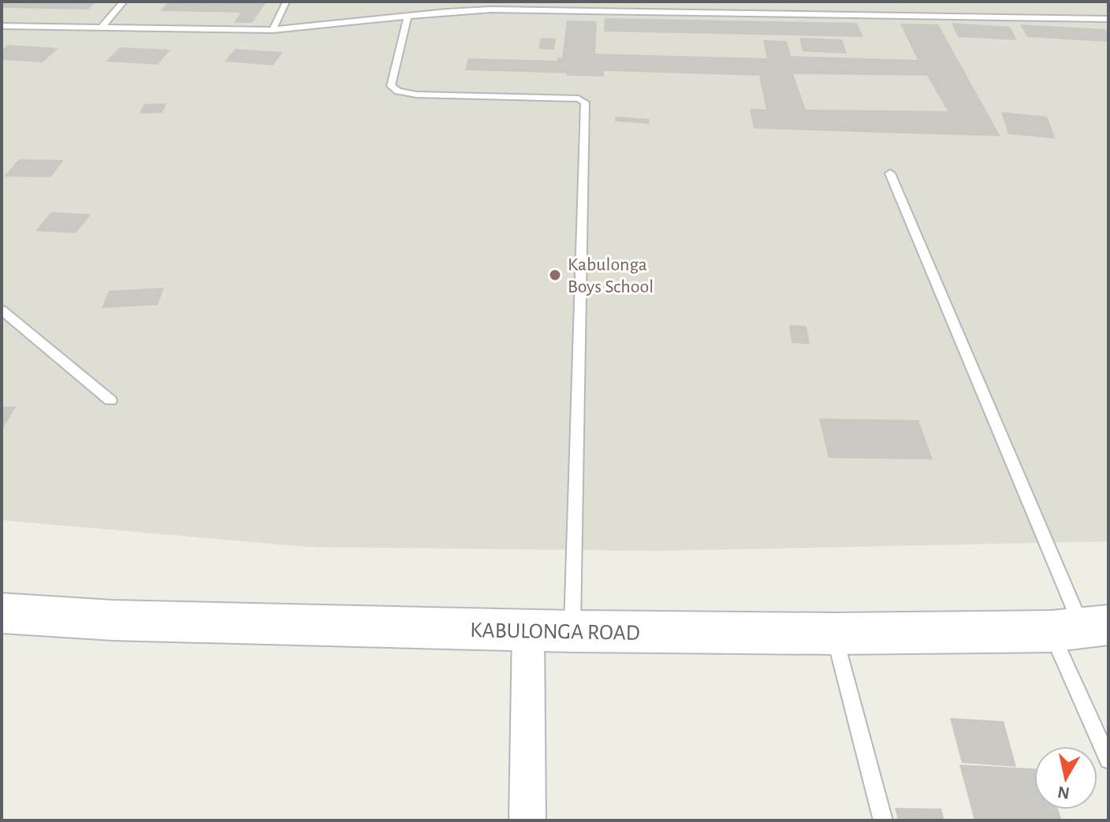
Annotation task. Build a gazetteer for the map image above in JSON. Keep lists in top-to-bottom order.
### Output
{
  "streets": {
    "main road": ["KABULONGA ROAD"]
  },
  "places": ["Kabulonga Boys School"],
  "north": "bottom"
}
